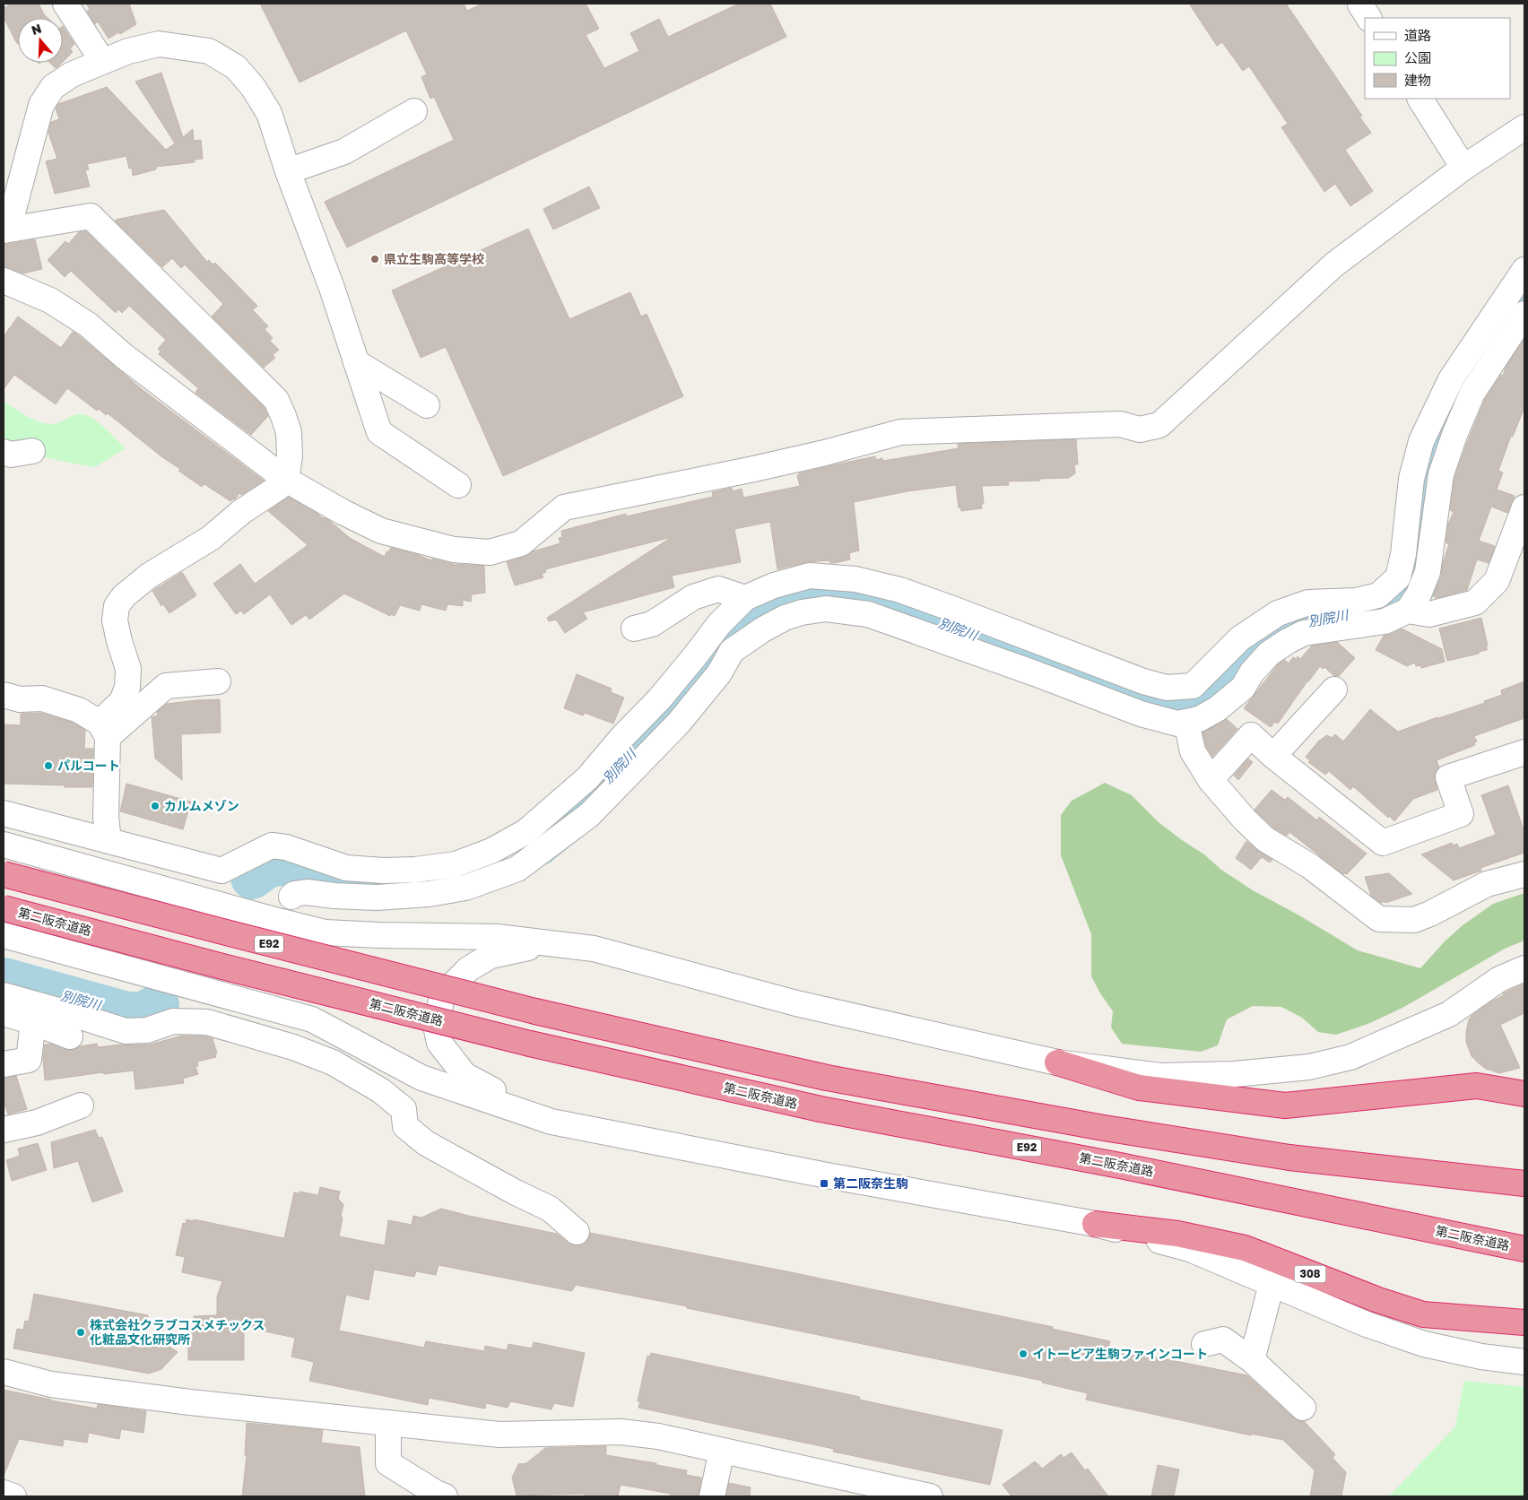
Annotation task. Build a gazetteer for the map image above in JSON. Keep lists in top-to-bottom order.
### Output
{
  "streets": {
    "highway": ["第二阪奈道路", "E92", "308"]
  },
  "water": ["別院川"],
  "places": {
    "other": [
      "県立生駒高等学校",
      "パルコート",
      "カルムメゾン",
      "株式会社クラブコスメチックス 化粧品文化研究所",
      "イトーピア生駒ファインコート"
    ],
    "transit": ["第二阪奈生駒"]
  },
  "legend": ["道路", "公園", "建物"],
  "north": "top"
}
